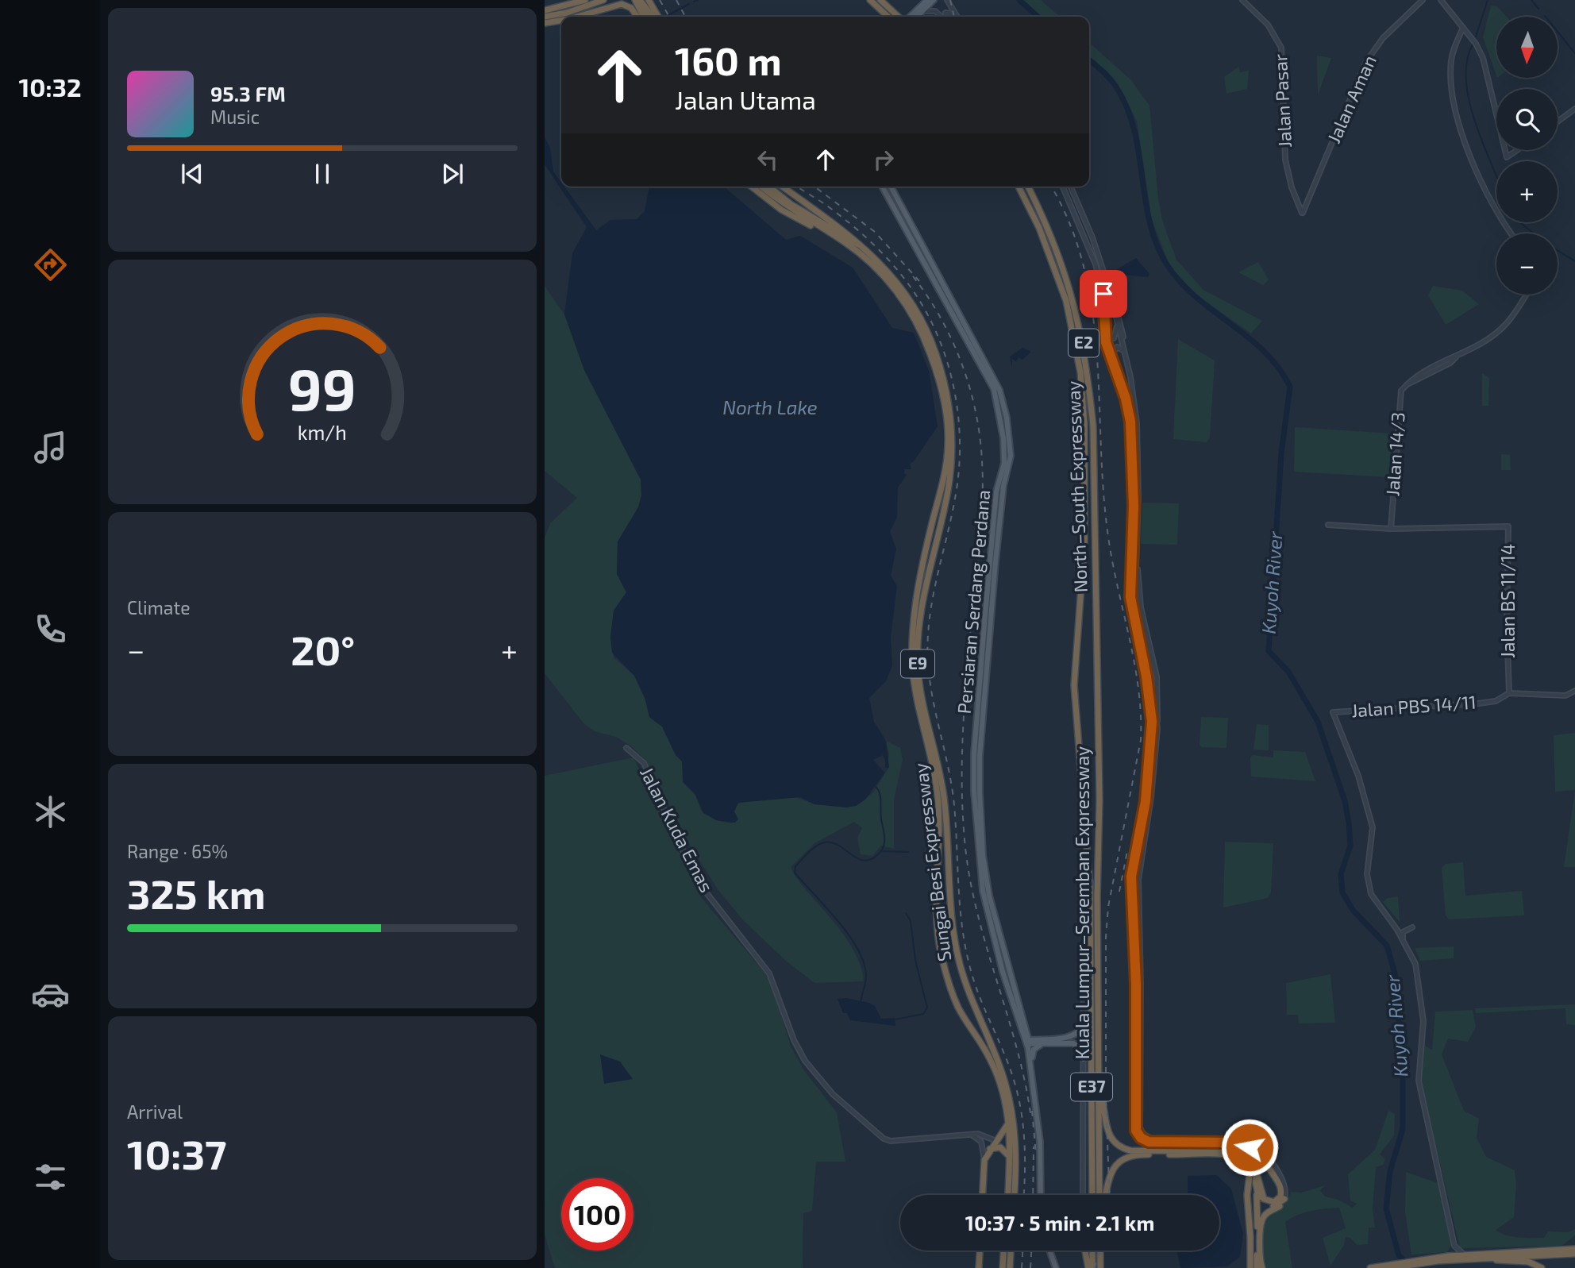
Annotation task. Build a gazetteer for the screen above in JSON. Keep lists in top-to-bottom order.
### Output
{
  "streets": {
    "highway": [
      "E2",
      "North–South Expressway",
      "E9",
      "Sungai Besi Expressway",
      "Kuala Lumpur–Seremban Expressway",
      "E37"
    ],
    "main road": ["Persiaran Serdang Perdana"],
    "street": [
      "Jalan Aman",
      "Jalan Pasar",
      "Jalan 14/3",
      "Jalan BS 11/14",
      "Jalan PBS 14/11",
      "Jalan Kuda Emas"
    ]
  },
  "crossings": [
    ["Jalan Aman", "Jalan Pasar"],
    ["Jalan 14/3", "Jalan BS 11/14"],
    ["North–South Expressway", "Kuala Lumpur–Seremban Expressway"],
    ["Jalan BS 11/14", "Jalan PBS 14/11"]
  ],
  "water": ["North Lake", "Kuyoh River"],
  "north": "bottom",
  "page": {
    "tabs": "10:32",
    "map_buttons": ["+", "−"],
    "turn": ["160 m", "Jalan Utama"],
    "song": ["95.3 FM", "Music"],
    "tile": [
      "Climate",
      ["Range · 65%", "325 km"],
      ["Arrival", "10:37"]
    ],
    "heat": ["−", "20°", "+"],
    "limit": "100",
    "trip": "10:37 · 5 min · 2.1 km",
    "gauge": ["99", "km/h"]
  }
}
